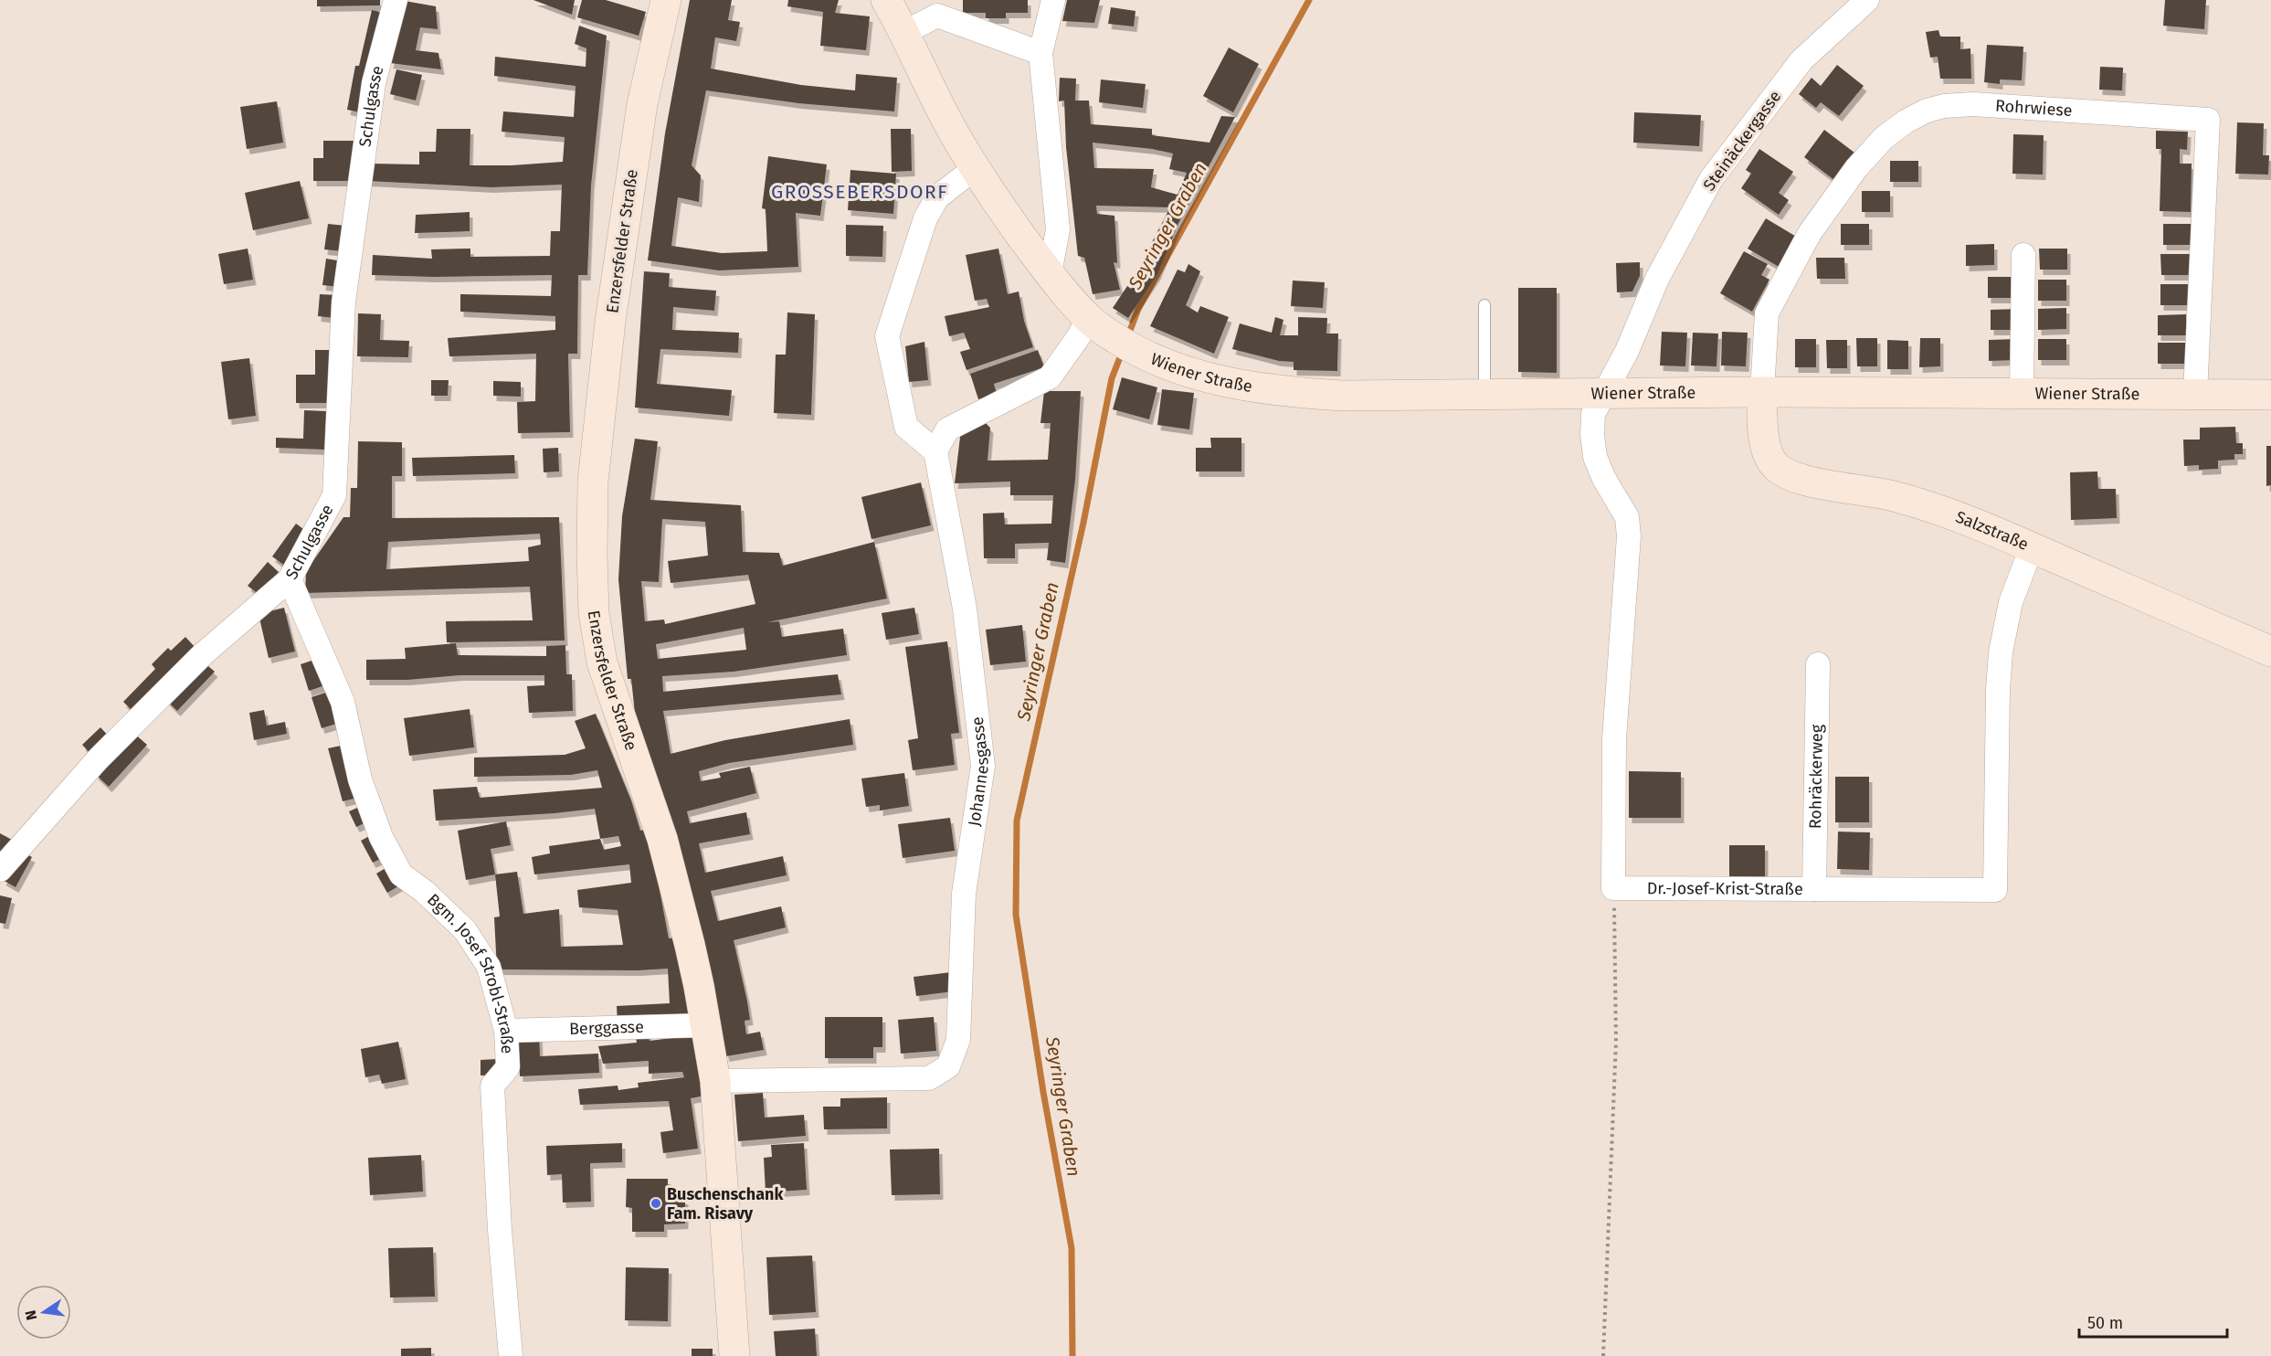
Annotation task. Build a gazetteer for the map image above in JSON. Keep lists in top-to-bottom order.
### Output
{
  "streets": {
    "street": [
      "Schulgasse",
      "Rohrwiese",
      "Steinäckergasse",
      "Enzersfelder Straße",
      "Wiener Straße",
      "Salzstraße",
      "Johannesgasse",
      "Rohräckerweg",
      "Dr.-Josef-Krist-Straße",
      "Bgm. Josef Strobl-Straße",
      "Berggasse"
    ]
  },
  "crossings": [
    ["Schulgasse", "Bgm. Josef Strobl-Straße"],
    ["Rohrwiese", "Wiener Straße"],
    ["Rohrwiese", "Salzstraße"],
    ["Steinäckergasse", "Wiener Straße"],
    ["Enzersfelder Straße", "Johannesgasse"],
    ["Enzersfelder Straße", "Berggasse"],
    ["Wiener Straße", "Salzstraße"],
    ["Salzstraße", "Dr.-Josef-Krist-Straße"],
    ["Rohräckerweg", "Dr.-Josef-Krist-Straße"],
    ["Bgm. Josef Strobl-Straße", "Berggasse"]
  ],
  "districts": ["GROSSEBERSDORF"],
  "water": ["Seyringer Graben"],
  "places": ["Buschenschank Fam. Risavy"],
  "scale_bar": "50 m",
  "north": "left"
}
